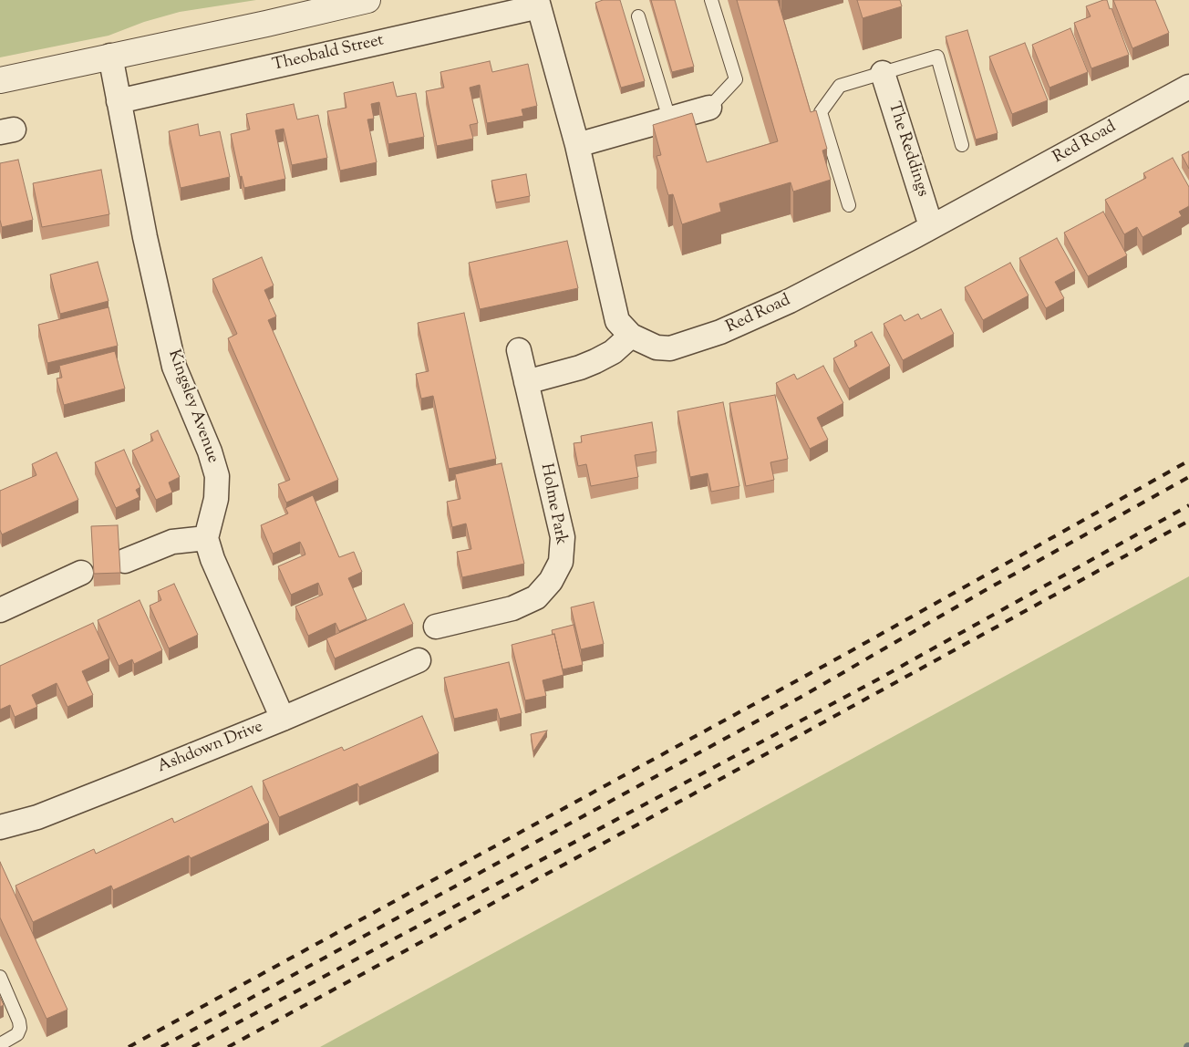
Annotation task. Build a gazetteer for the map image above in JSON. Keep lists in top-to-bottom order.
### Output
{
  "streets": {
    "street": [
      "Theobald Street",
      "Red Road",
      "The Reddings",
      "Kingsley Avenue",
      "Holme Park",
      "Ashdown Drive"
    ]
  },
  "crossings": [
    ["Theobald Street", "Red Road"],
    ["Theobald Street", "Kingsley Avenue"],
    ["Red Road", "The Reddings"],
    ["Kingsley Avenue", "Ashdown Drive"]
  ]
}
